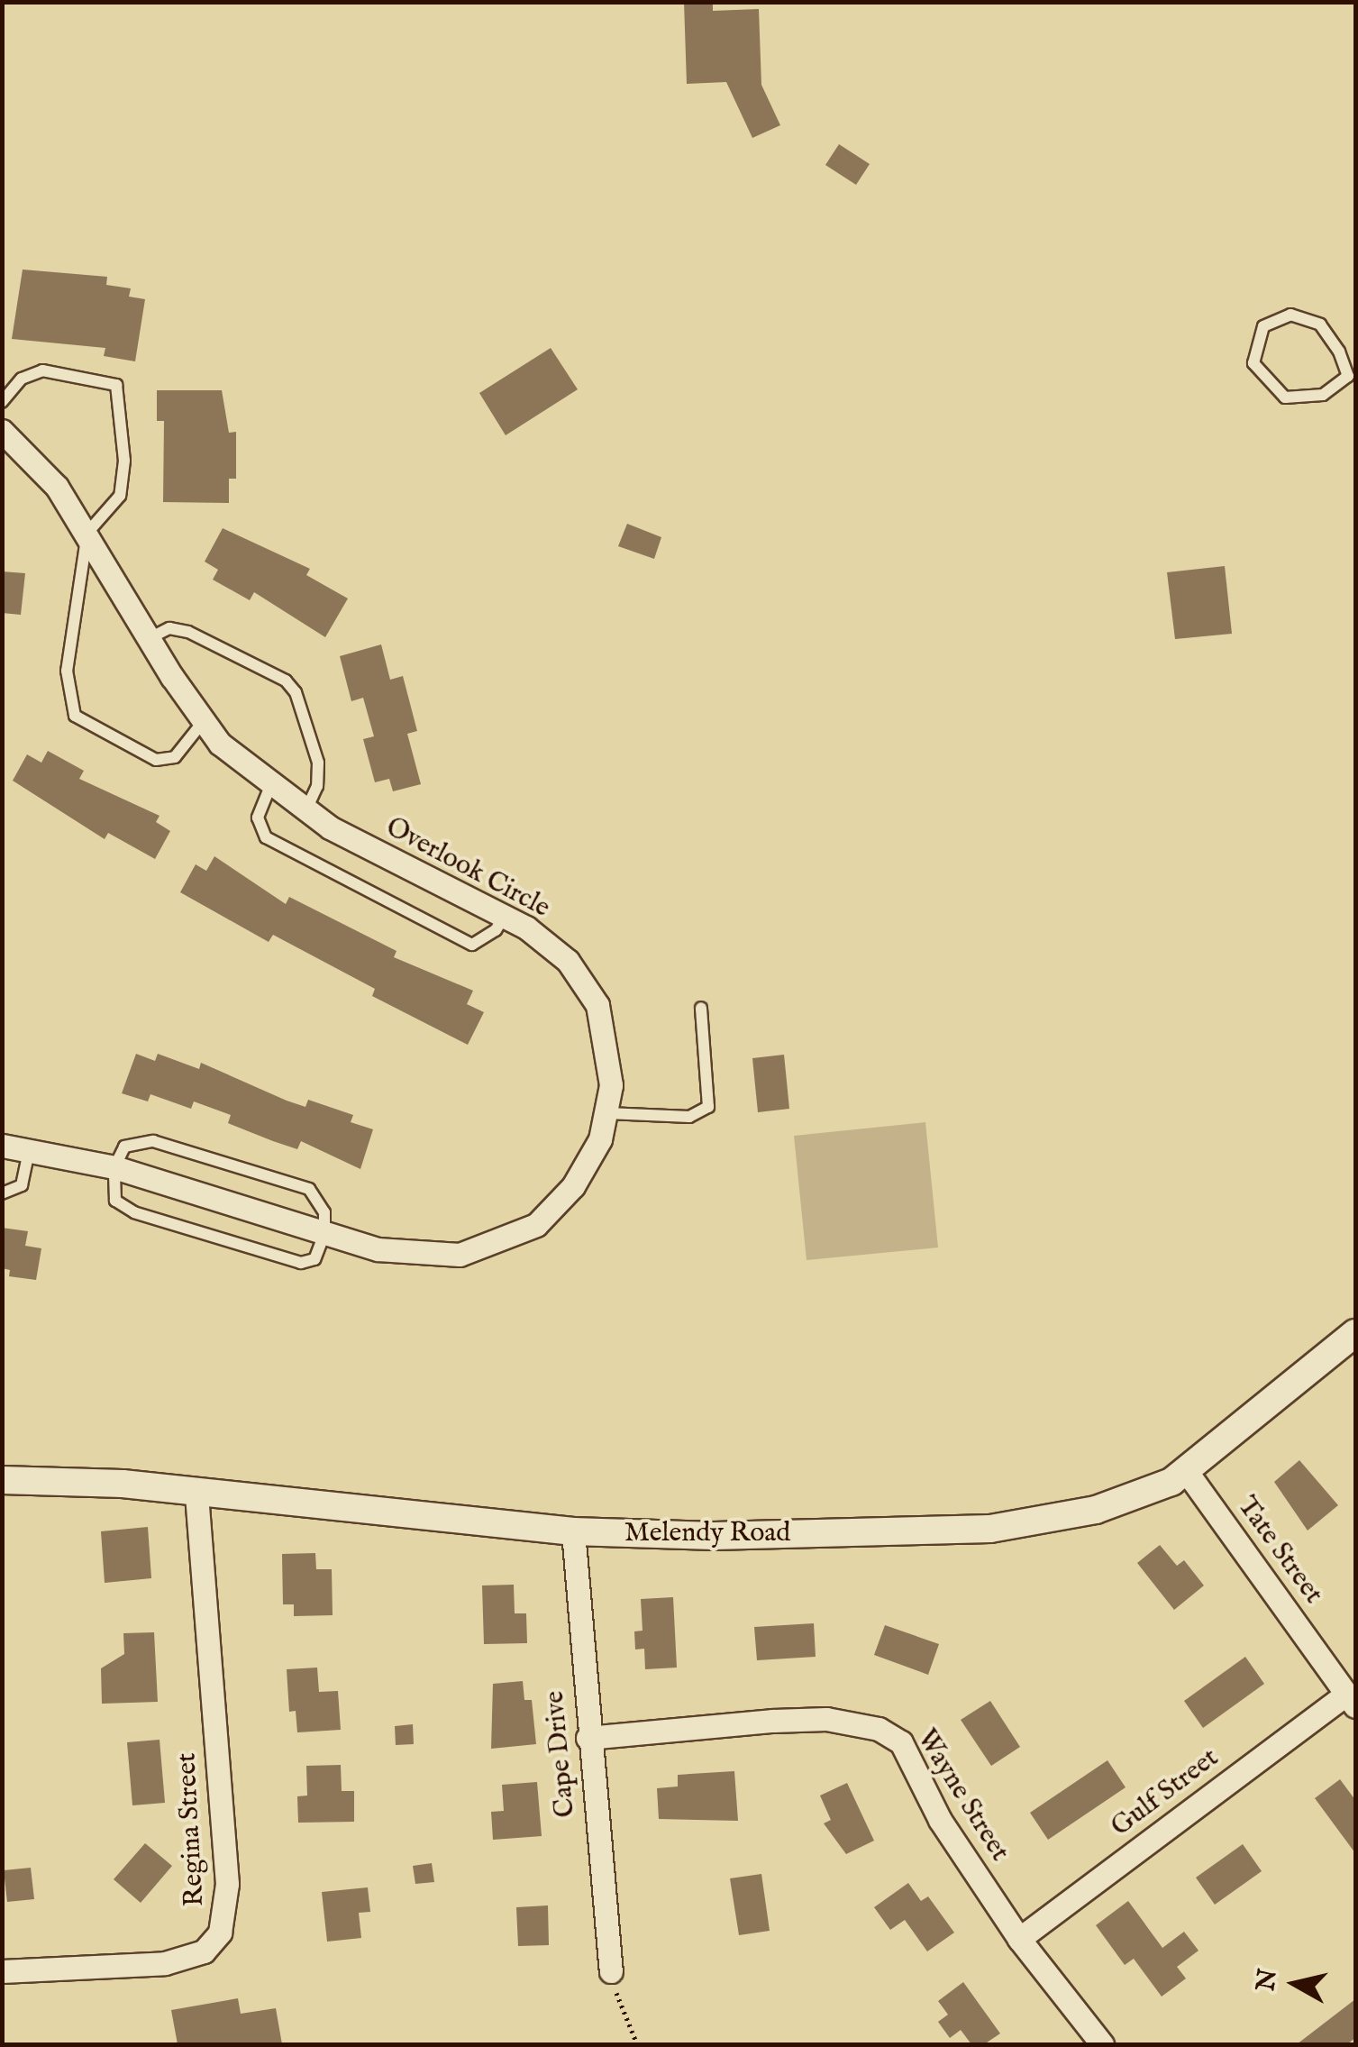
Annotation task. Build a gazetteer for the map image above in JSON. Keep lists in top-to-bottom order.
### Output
{
  "streets": {
    "street": [
      "Overlook Circle",
      "Melendy Road",
      "Tate Street",
      "Cape Drive",
      "Gulf Street",
      "Wayne Street",
      "Regina Street"
    ]
  },
  "crossings": [
    ["Melendy Road", "Tate Street"],
    ["Melendy Road", "Cape Drive"],
    ["Melendy Road", "Regina Street"],
    ["Tate Street", "Gulf Street"],
    ["Cape Drive", "Wayne Street"],
    ["Gulf Street", "Wayne Street"]
  ],
  "north": "left"
}
